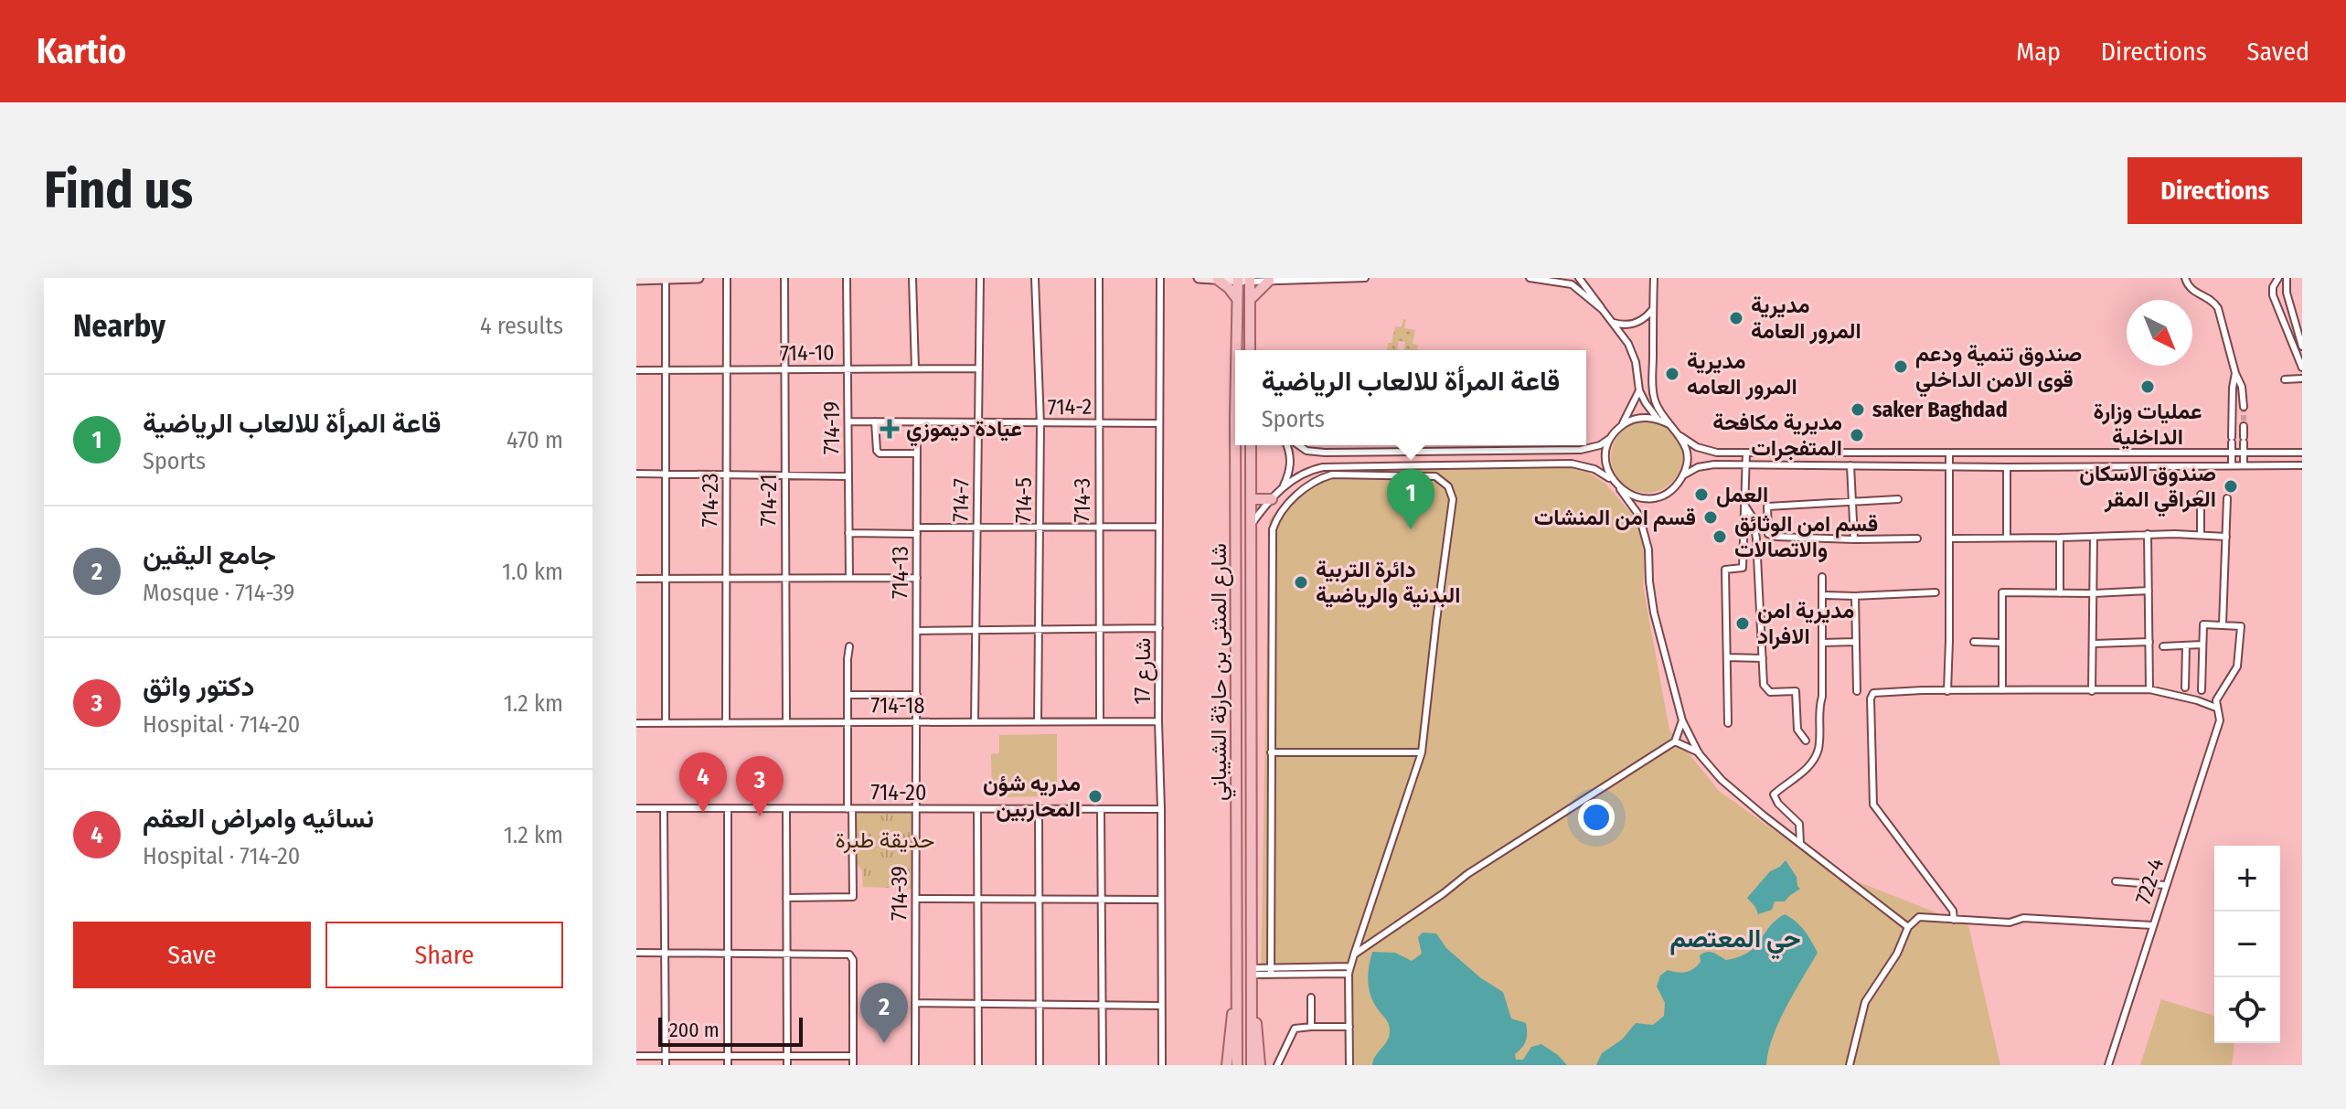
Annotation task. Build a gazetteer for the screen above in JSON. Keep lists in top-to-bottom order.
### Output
{
  "streets": {
    "main road": ["شارع المثنى بن حارثة الشيباني"],
    "street": [
      "714-10",
      "714-2",
      "714-19",
      "714-23",
      "714-21",
      "714-7",
      "714-5",
      "714-3",
      "714-13",
      "شارع 17",
      "714-18",
      "714-20",
      "722-4",
      "714-39"
    ]
  },
  "crossings": [
    ["714-10", "714-19"],
    ["714-10", "714-23"],
    ["714-10", "714-21"],
    ["714-10", "714-7"],
    ["714-2", "714-19"],
    ["714-2", "714-7"],
    ["714-2", "714-5"],
    ["714-2", "714-3"],
    ["714-2", "714-13"],
    ["714-2", "شارع 17"],
    ["714-23", "714-18"],
    ["714-21", "714-18"],
    ["714-7", "714-18"],
    ["714-5", "714-18"],
    ["714-3", "714-18"],
    ["714-13", "714-18"],
    ["714-13", "714-39"],
    ["شارع 17", "714-18"],
    ["شارع 17", "714-20"],
    ["714-18", "714-39"],
    ["714-20", "714-39"]
  ],
  "districts": ["حي المعتصم"],
  "parks": ["حديقة طبرة"],
  "places": {
    "other": [
      "مديرية المرور العامة",
      "صندوق تنمية ودعم قوى الامن الداخلي",
      "مديرية المرور العامه",
      "عمليات وزارة الداخلية",
      "saker Baghdad",
      "مديرية مكافحة المتفجرات",
      "صندوق الاسكان العراقي المقر",
      "العمل",
      "قسم امن المنشات",
      "قسم امن الوثائق والاتصالات",
      "دائرة التربية البدنية والرياضية",
      "مديرية امن الافراد",
      "مدريه شؤن المحاربين"
    ],
    "health": ["عيادة ديموزي"]
  },
  "scale_bar": "200 m",
  "north": "bottom right",
  "page": {
    "header": "Kartio",
    "nav": ["Map", "Directions", "Saved"],
    "buttons": [
      "Directions",
      ["Save", "Share"]
    ],
    "title": "Find us",
    "heading": ["Nearby", "4 results"],
    "popup": ["قاعة المرأة للالعاب الرياضية", "Sports"],
    "list": [
      {
        "mark": "1",
        "name": "قاعة المرأة للالعاب الرياضية",
        "note": "Sports",
        "value": "470 m"
      },
      {
        "mark": "2",
        "name": "جامع اليقين",
        "note": "Mosque · 714-39",
        "value": "1.0 km"
      },
      {
        "mark": "3",
        "name": "دكتور واثق",
        "note": "Hospital · 714-20",
        "value": "1.2 km"
      },
      {
        "mark": "4",
        "name": "نسائيه وامراض العقم",
        "note": "Hospital · 714-20",
        "value": "1.2 km"
      }
    ],
    "pins": [
      "1",
      "4",
      "3",
      "2"
    ],
    "map_buttons": ["+", "−"],
    "scale": "200 m"
  }
}
